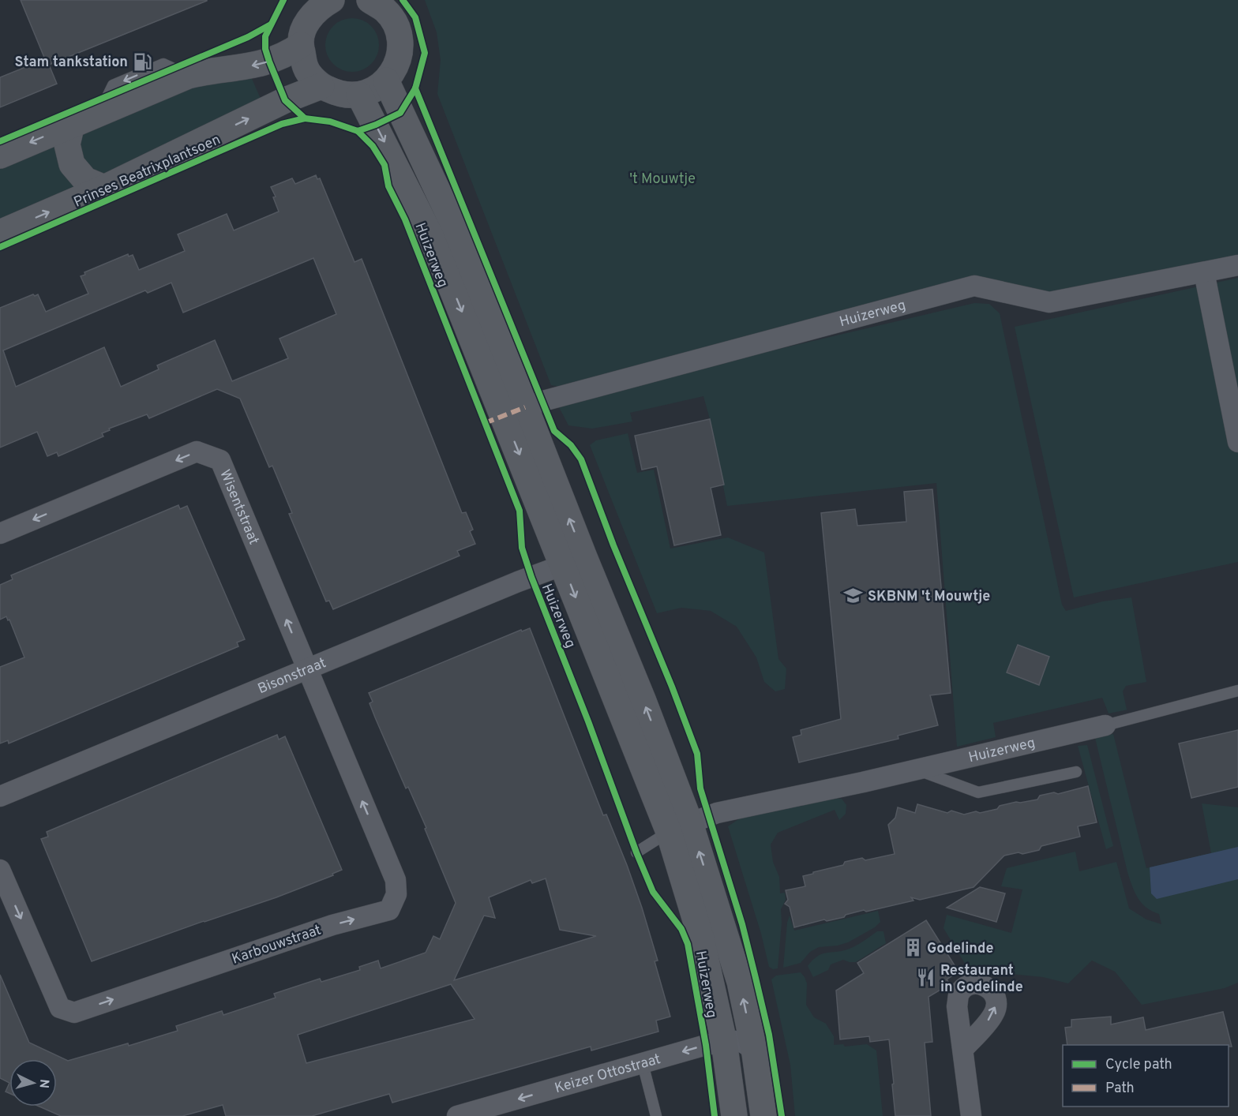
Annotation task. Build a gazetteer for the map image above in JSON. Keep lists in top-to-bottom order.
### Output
{
  "streets": {
    "main road": ["Prinses Beatrixplantsoen", "Huizerweg"],
    "street": [
      "Wisentstraat",
      "Bisonstraat",
      "Karbouwstraat",
      "Keizer Ottostraat"
    ]
  },
  "crossings": [
    ["Huizerweg", "Bisonstraat"],
    ["Huizerweg", "Keizer Ottostraat"],
    ["Wisentstraat", "Bisonstraat"],
    ["Wisentstraat", "Karbouwstraat"],
    ["Bisonstraat", "Karbouwstraat"]
  ],
  "one_way": ["Keizer Ottostraat"],
  "parks": ["'t Mouwtje"],
  "places": {
    "fuel station": ["Stam tankstation"],
    "school or university": ["SKBNM 't Mouwtje"],
    "building": ["Godelinde"],
    "restaurant": ["Restaurant in Godelinde"]
  },
  "legend": ["Cycle path", "Path"],
  "north": "right"
}
